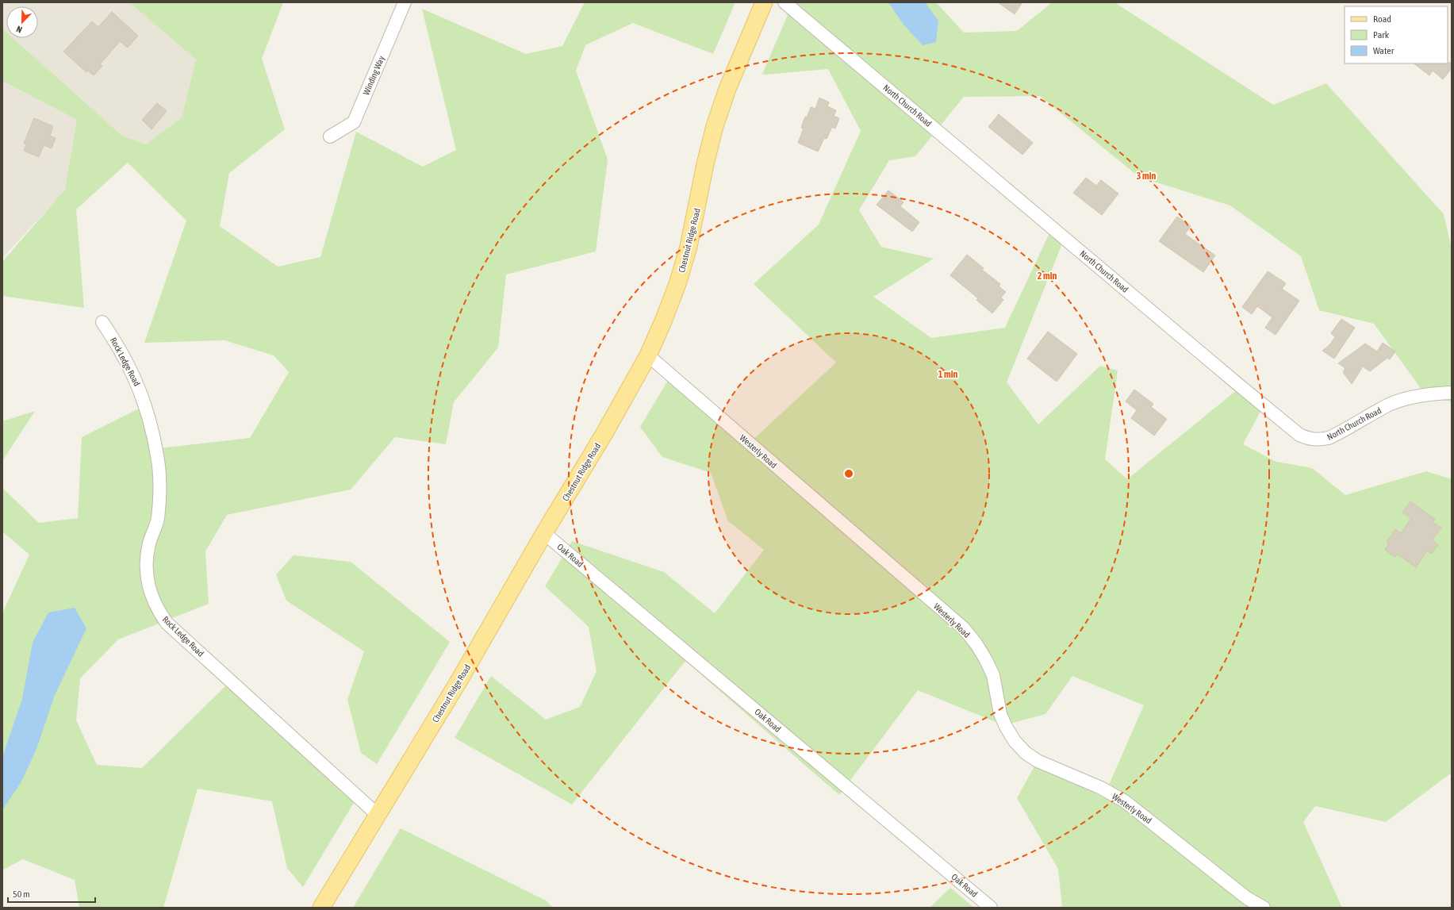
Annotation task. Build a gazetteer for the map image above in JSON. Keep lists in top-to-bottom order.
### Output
{
  "streets": {
    "main road": ["Chestnut Ridge Road"],
    "street": [
      "Winding Way",
      "North Church Road",
      "Rock Ledge Road",
      "Westerly Road",
      "Oak Road"
    ]
  },
  "crossings": [
    ["Chestnut Ridge Road", "Rock Ledge Road"],
    ["Chestnut Ridge Road", "Westerly Road"],
    ["Chestnut Ridge Road", "Oak Road"]
  ],
  "legend": ["Road", "Park", "Water"],
  "scale_bar": "50 m",
  "north": "bottom left",
  "rings": ["3 min", "2 min", "1 min"]
}
